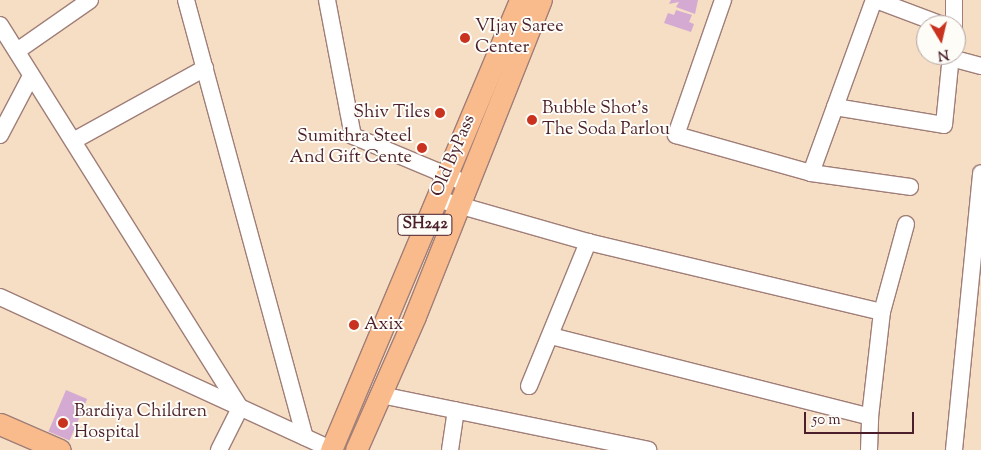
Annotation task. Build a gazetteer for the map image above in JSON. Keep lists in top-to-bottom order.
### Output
{
  "streets": {
    "main road": ["Old ByPass", "SH242"]
  },
  "places": [
    "VIjay Saree Center",
    "Shiv Tiles",
    "Bubble Shot's The Soda Parlou",
    "Sumithra Steel And Gift Cente",
    "Axix",
    "Bardiya Children Hospital"
  ],
  "scale_bar": "50 m",
  "north": "bottom"
}
